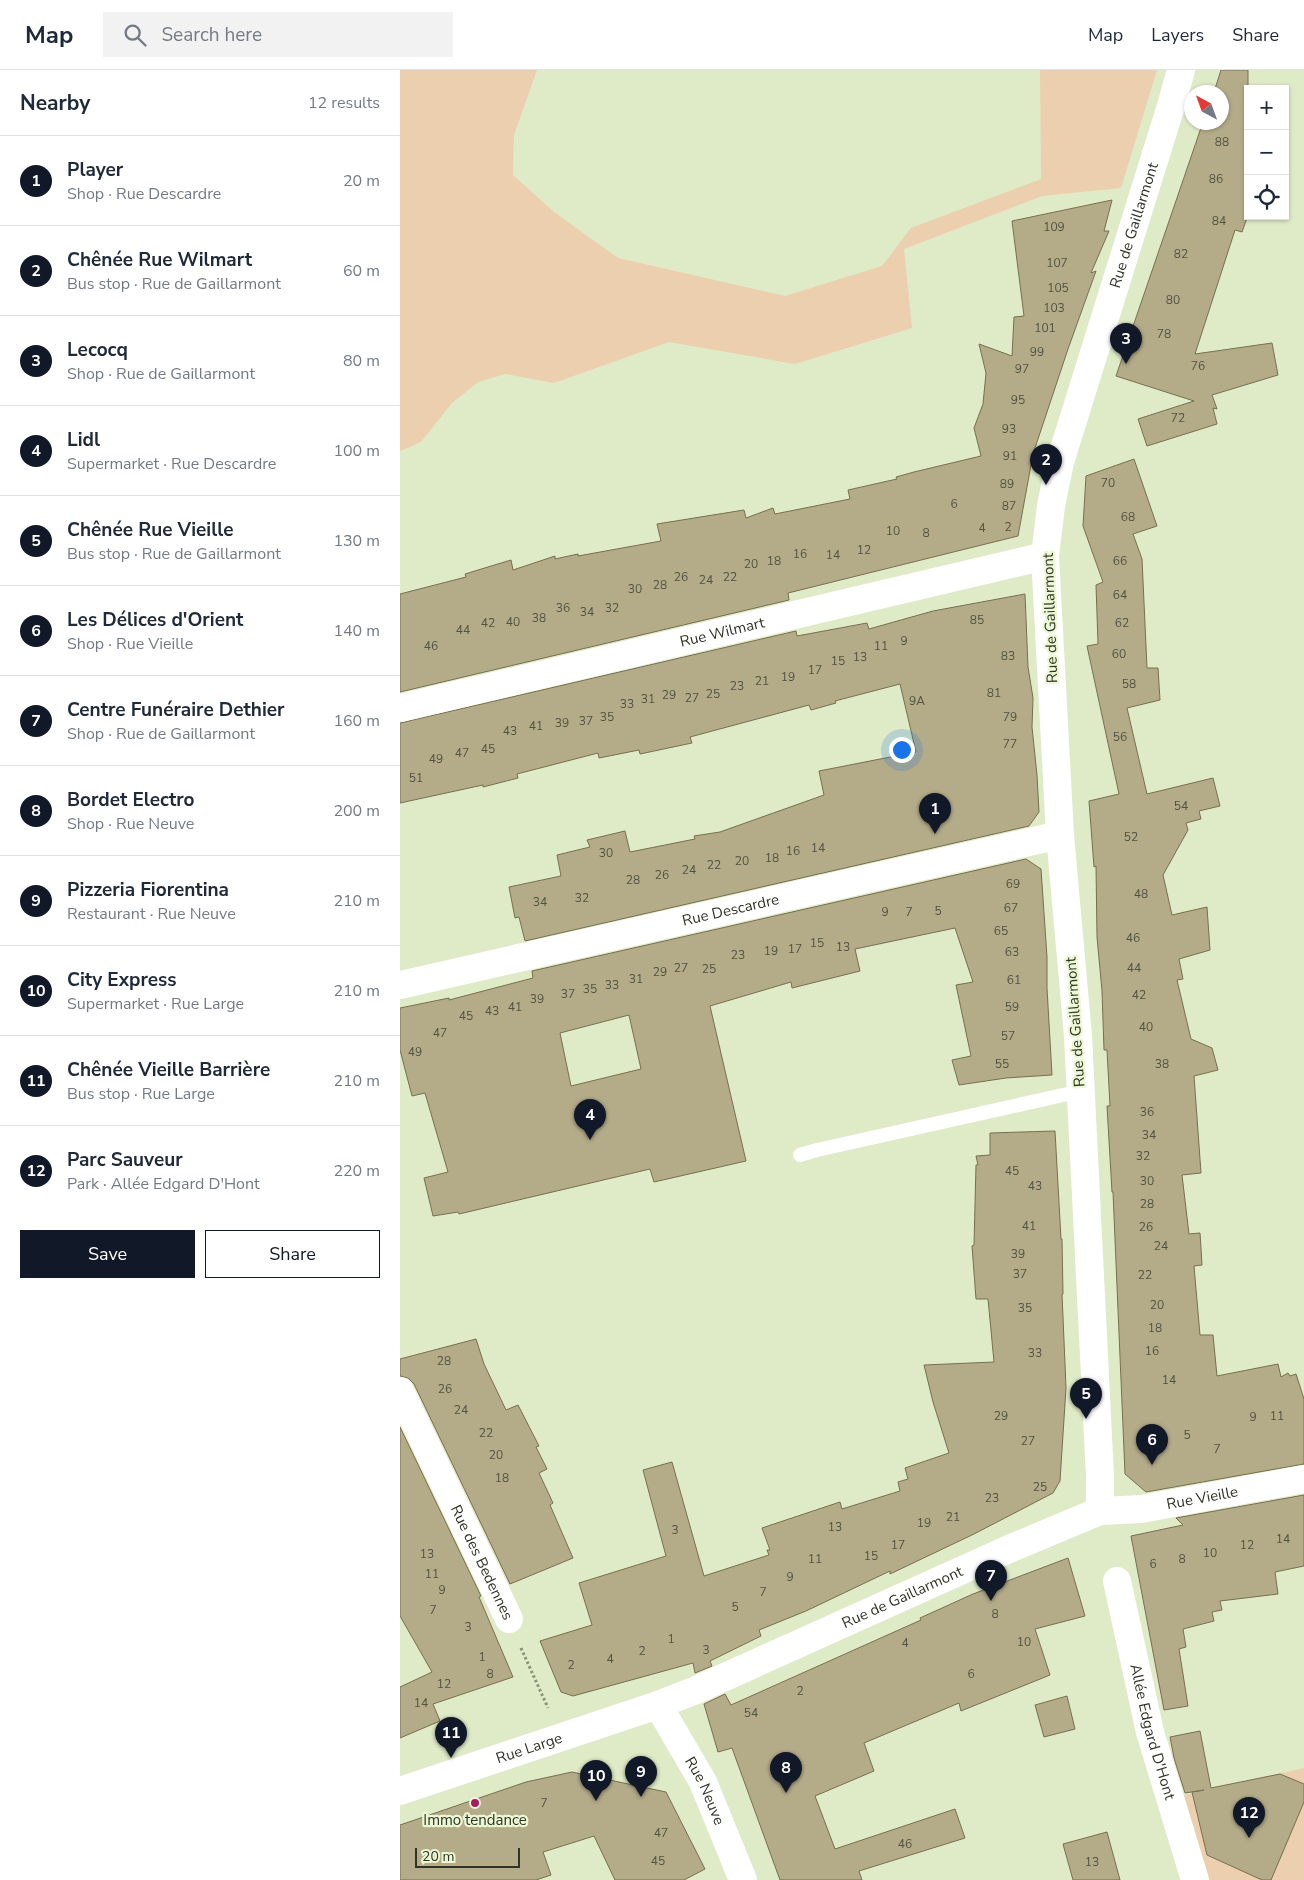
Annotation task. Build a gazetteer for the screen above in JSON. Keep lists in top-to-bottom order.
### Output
{
  "streets": {
    "street": [
      "Rue de Gaillarmont",
      "Rue Wilmart",
      "Rue Descardre",
      "Rue Vieille",
      "Rue des Bedennes",
      "Allée Edgard D'Hont",
      "Rue Large",
      "Rue Neuve"
    ]
  },
  "crossings": [
    ["Rue de Gaillarmont", "Rue Wilmart"],
    ["Rue de Gaillarmont", "Rue Descardre"],
    ["Rue de Gaillarmont", "Rue Vieille"],
    ["Rue de Gaillarmont", "Rue Large"],
    ["Rue de Gaillarmont", "Rue Neuve"],
    ["Rue des Bedennes", "Rue Large"],
    ["Rue Large", "Rue Neuve"]
  ],
  "places": ["Immo tendance"],
  "house_numbers": [
    "88",
    "86",
    "84",
    "109",
    "82",
    "107",
    "105",
    "80",
    "103",
    "101",
    "78",
    "99",
    "76",
    "97",
    "95",
    "72",
    "93",
    "91",
    "70",
    "89",
    "6",
    "87",
    "68",
    "2",
    "4",
    "10",
    "8",
    "12",
    "16",
    "14",
    "18",
    "66",
    "20",
    "26",
    "22",
    "24",
    "28",
    "30",
    "64",
    "36",
    "32",
    "34",
    "38",
    "85",
    "40",
    "42",
    "62",
    "44",
    "9",
    "46",
    "11",
    "60",
    "83",
    "13",
    "15",
    "17",
    "19",
    "21",
    "58",
    "23",
    "81",
    "25",
    "29",
    "27",
    "31",
    "9A",
    "33",
    "35",
    "79",
    "37",
    "39",
    "41",
    "43",
    "56",
    "77",
    "45",
    "47",
    "49",
    "51",
    "54",
    "52",
    "14",
    "16",
    "30",
    "18",
    "20",
    "22",
    "24",
    "26",
    "28",
    "69",
    "48",
    "32",
    "34",
    "67",
    "5",
    "9",
    "7",
    "65",
    "46",
    "15",
    "13",
    "17",
    "19",
    "63",
    "23",
    "27",
    "44",
    "25",
    "29",
    "31",
    "61",
    "33",
    "35",
    "37",
    "42",
    "39",
    "41",
    "59",
    "43",
    "45",
    "40",
    "47",
    "57",
    "49",
    "55",
    "38",
    "36",
    "34",
    "32",
    "45",
    "30",
    "43",
    "28",
    "41",
    "26",
    "24",
    "39",
    "37",
    "22",
    "20",
    "35",
    "18",
    "16",
    "33",
    "28",
    "14",
    "26",
    "24",
    "29",
    "11",
    "9",
    "22",
    "5",
    "27",
    "7",
    "20",
    "18",
    "25",
    "23",
    "21",
    "19",
    "13",
    "3",
    "14",
    "17",
    "12",
    "10",
    "13",
    "15",
    "11",
    "8",
    "6",
    "11",
    "9",
    "9",
    "7",
    "5",
    "7",
    "8",
    "3",
    "1",
    "10",
    "4",
    "3",
    "2",
    "1",
    "4",
    "2",
    "8",
    "6",
    "12",
    "2",
    "14",
    "54",
    "7",
    "47",
    "46",
    "45",
    "13"
  ],
  "scale_bar": "20 m",
  "north": "top left",
  "page": {
    "header": "Map",
    "search": "Search here",
    "nav": ["Map", "Layers", "Share"],
    "heading": ["Nearby", "12 results"],
    "map_buttons": ["+", "−"],
    "list": [
      {
        "mark": "1",
        "name": "Player",
        "note": "Shop · Rue Descardre",
        "value": "20 m"
      },
      {
        "mark": "2",
        "name": "Chênée Rue Wilmart",
        "note": "Bus stop · Rue de Gaillarmont",
        "value": "60 m"
      },
      {
        "mark": "3",
        "name": "Lecocq",
        "note": "Shop · Rue de Gaillarmont",
        "value": "80 m"
      },
      {
        "mark": "4",
        "name": "Lidl",
        "note": "Supermarket · Rue Descardre",
        "value": "100 m"
      },
      {
        "mark": "5",
        "name": "Chênée Rue Vieille",
        "note": "Bus stop · Rue de Gaillarmont",
        "value": "130 m"
      },
      {
        "mark": "6",
        "name": "Les Délices d'Orient",
        "note": "Shop · Rue Vieille",
        "value": "140 m"
      },
      {
        "mark": "7",
        "name": "Centre Funéraire Dethier",
        "note": "Shop · Rue de Gaillarmont",
        "value": "160 m"
      },
      {
        "mark": "8",
        "name": "Bordet Electro",
        "note": "Shop · Rue Neuve",
        "value": "200 m"
      },
      {
        "mark": "9",
        "name": "Pizzeria Fiorentina",
        "note": "Restaurant · Rue Neuve",
        "value": "210 m"
      },
      {
        "mark": "10",
        "name": "City Express",
        "note": "Supermarket · Rue Large",
        "value": "210 m"
      },
      {
        "mark": "11",
        "name": "Chênée Vieille Barrière",
        "note": "Bus stop · Rue Large",
        "value": "210 m"
      },
      {
        "mark": "12",
        "name": "Parc Sauveur",
        "note": "Park · Allée Edgard D'Hont",
        "value": "220 m"
      }
    ],
    "pins": [
      "3",
      "2",
      "1",
      "4",
      "5",
      "6",
      "7",
      "11",
      "8",
      "9",
      "10",
      "12"
    ],
    "buttons": ["Save", "Share"],
    "scale": "20 m"
  }
}
